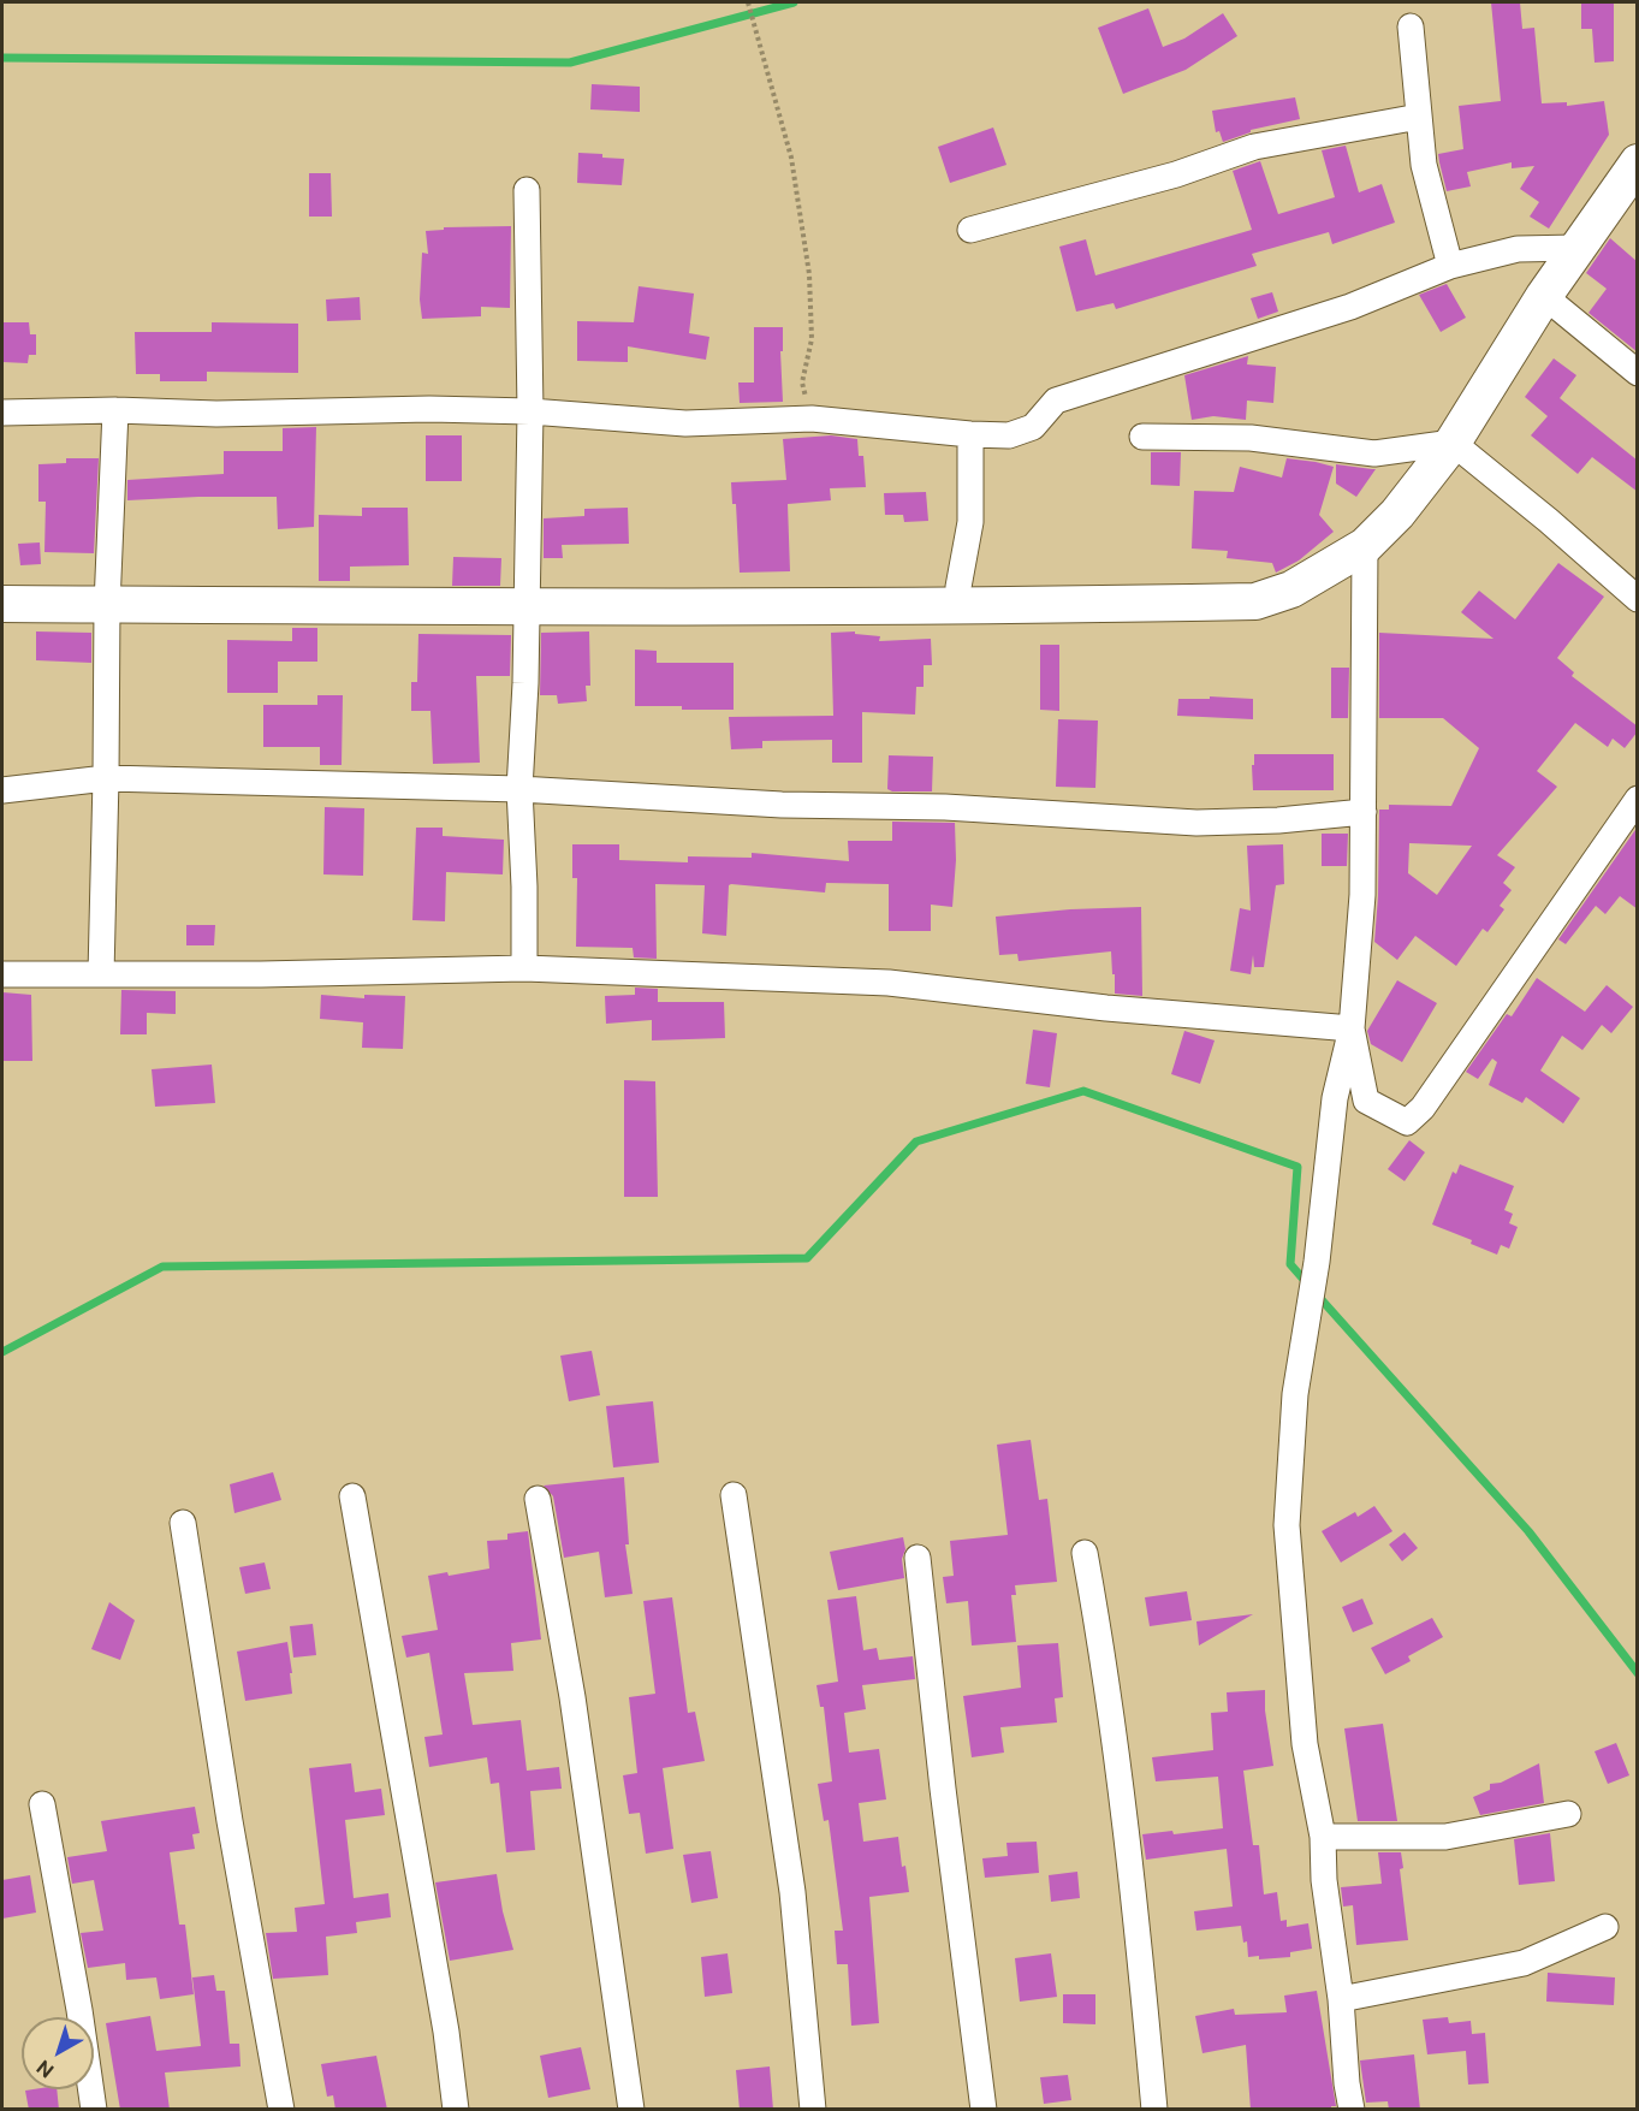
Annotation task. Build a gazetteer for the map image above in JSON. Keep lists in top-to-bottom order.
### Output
{
  "north": "bottom left"
}
